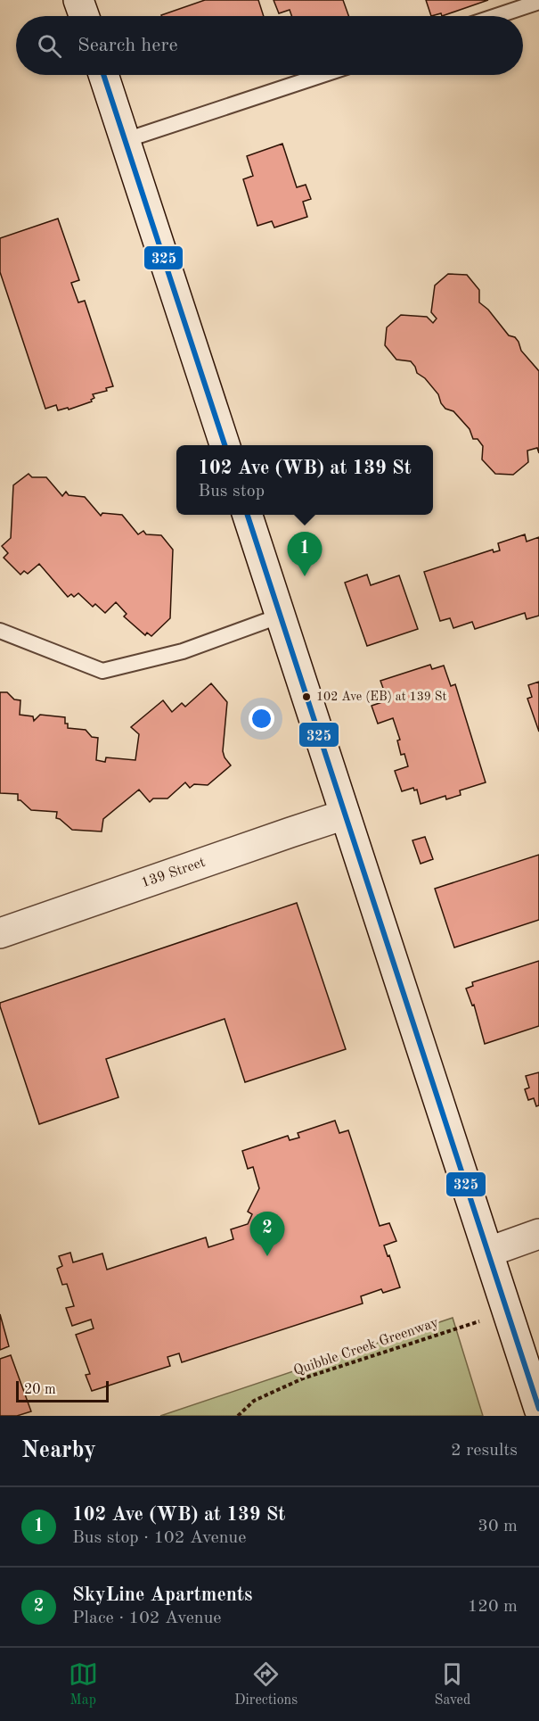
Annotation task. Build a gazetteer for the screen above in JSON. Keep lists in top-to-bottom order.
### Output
{
  "streets": {
    "street": ["139 Street"],
    "path": ["Quibble Creek Greenway"]
  },
  "places": ["102 Ave (EB) at 139 St"],
  "lines": ["transit line 325"],
  "scale_bar": "20 m",
  "page": {
    "search": "Search here",
    "popup": ["102 Ave (WB) at 139 St", "Bus stop"],
    "pins": ["1", "2"],
    "scale": "20 m",
    "heading": ["Nearby", "2 results"],
    "list": [
      {
        "mark": "1",
        "name": "102 Ave (WB) at 139 St",
        "note": "Bus stop · 102 Avenue",
        "value": "30 m"
      },
      {
        "mark": "2",
        "name": "SkyLine Apartments",
        "note": "Place · 102 Avenue",
        "value": "120 m"
      }
    ],
    "nav": ["Map", "Directions", "Saved"]
  }
}
